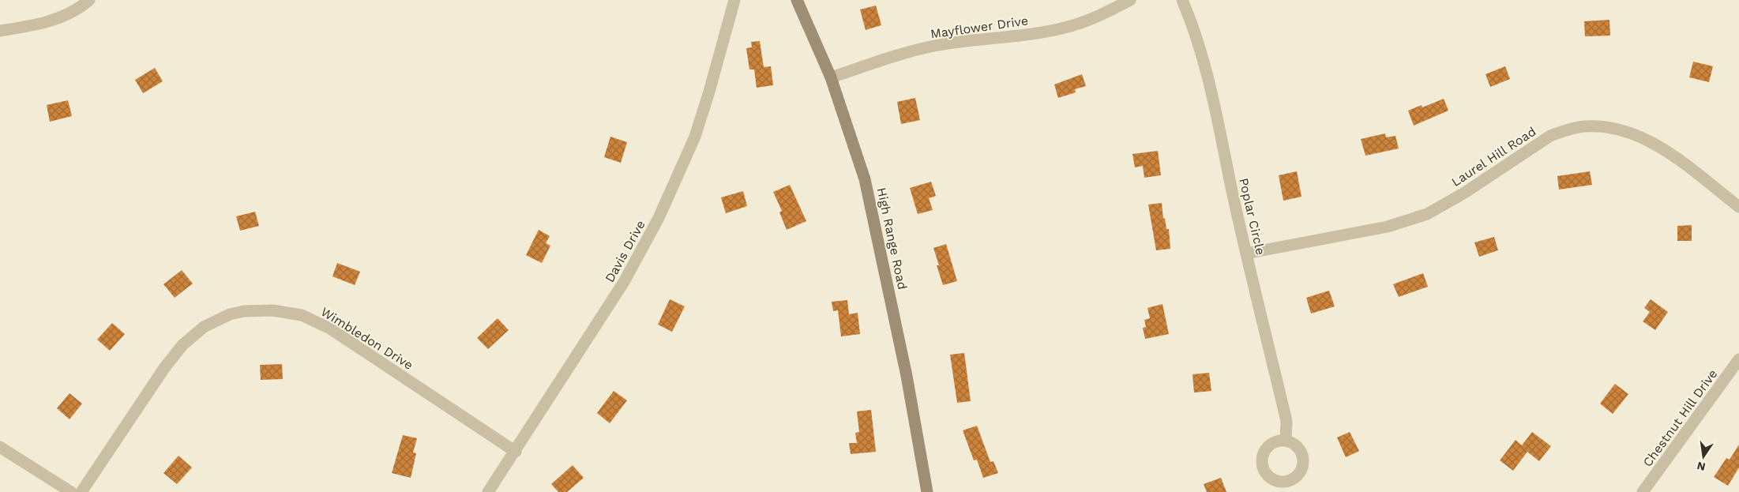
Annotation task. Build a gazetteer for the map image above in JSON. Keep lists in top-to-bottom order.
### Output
{
  "streets": {
    "street": [
      "Mayflower Drive",
      "Laurel Hill Road",
      "Poplar Circle",
      "High Range Road",
      "Davis Drive",
      "Wimbledon Drive",
      "Chestnut Hill Drive"
    ]
  },
  "crossings": [
    ["Mayflower Drive", "High Range Road"],
    ["Laurel Hill Road", "Poplar Circle"],
    ["Davis Drive", "Wimbledon Drive"]
  ],
  "north": "bottom"
}
